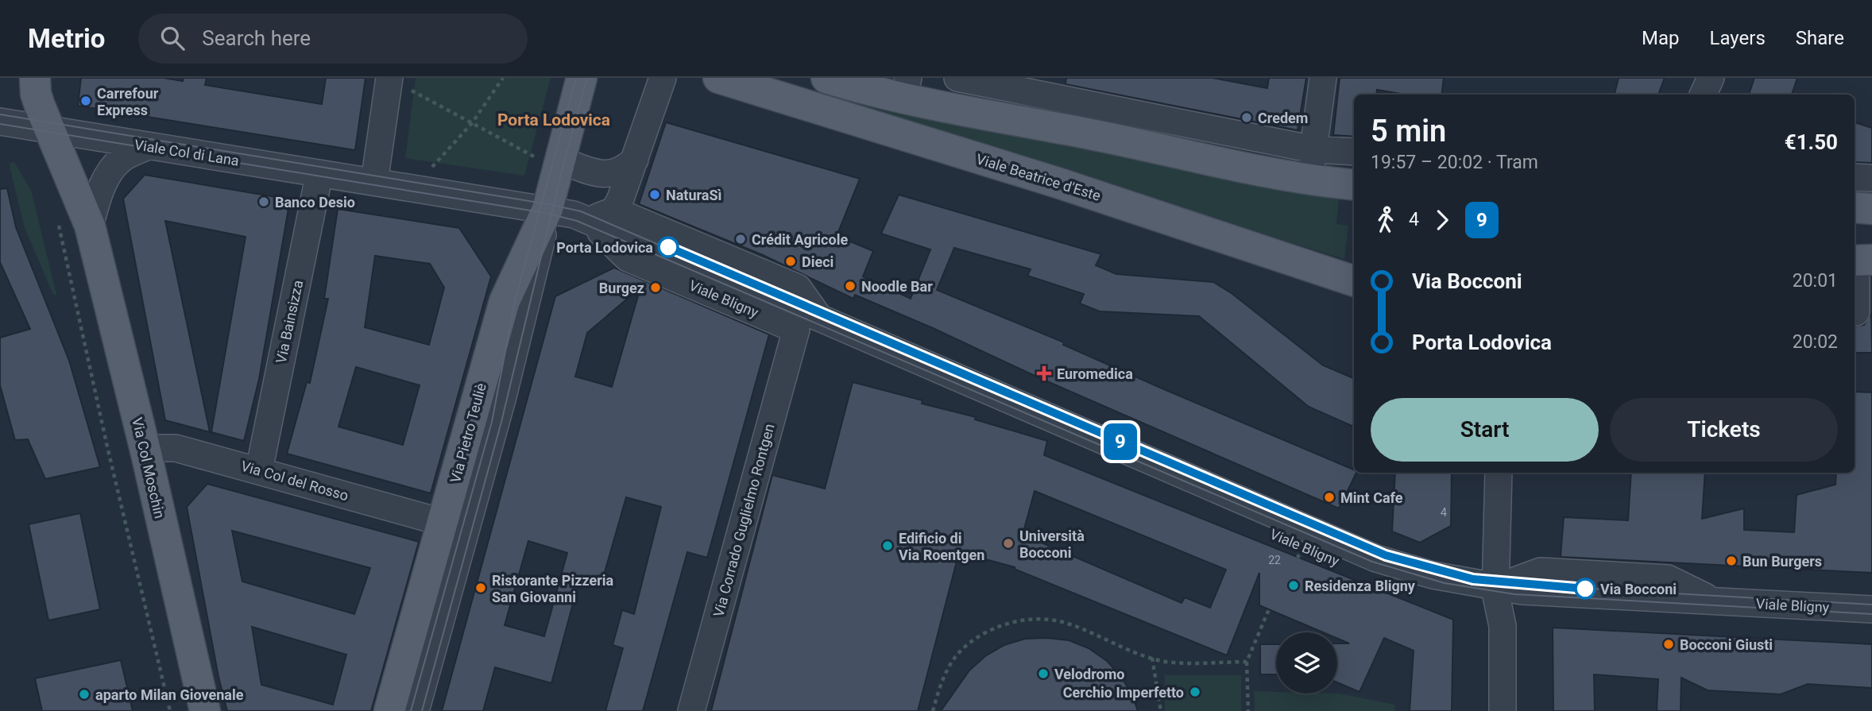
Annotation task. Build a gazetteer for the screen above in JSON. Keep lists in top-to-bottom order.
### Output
{
  "streets": {
    "main road": ["Viale Beatrice d'Este", "Via Pietro Teuliè", "Via Col Moschin"],
    "street": [
      "Viale Col di Lana",
      "Viale Bligny",
      "Via Bainsizza",
      "Via Col del Rosso",
      "Via Corrado Guglielmo Rontgen"
    ]
  },
  "crossings": [
    ["Viale Col di Lana", "Viale Bligny"],
    ["Viale Col di Lana", "Via Bainsizza"],
    ["Viale Col di Lana", "Via Pietro Teuliè"],
    ["Viale Col di Lana", "Via Col Moschin"],
    ["Viale Bligny", "Via Pietro Teuliè"],
    ["Viale Bligny", "Via Corrado Guglielmo Rontgen"],
    ["Via Bainsizza", "Via Col del Rosso"],
    ["Via Pietro Teuliè", "Via Col del Rosso"],
    ["Via Col Moschin", "Via Col del Rosso"]
  ],
  "districts": ["Porta Lodovica"],
  "places": {
    "other": [
      "Carrefour Express",
      "Credem",
      "NaturaSì",
      "Banco Desio",
      "Crédit Agricole",
      "Porta Lodovica",
      "Dieci",
      "Noodle Bar",
      "Burgez",
      "Mint Cafe",
      "Università Bocconi",
      "Edificio di Via Roentgen",
      "Bun Burgers",
      "Residenza Bligny",
      "Ristorante Pizzeria San Giovanni",
      "Via Bocconi",
      "Bocconi Giusti",
      "Velodromo",
      "Cerchio Imperfetto",
      "aparto Milan Giovenale"
    ],
    "health": ["Euromedica"]
  },
  "lines": ["tram line 9"],
  "house_numbers": ["4", "22"],
  "page": {
    "header": "Metrio",
    "search": "Search here",
    "nav": ["Map", "Layers", "Share"],
    "on_map": "9",
    "heading": ["5 min", "19:57 – 20:02 · Tram", "€1.50"],
    "legs": ["4", "9"],
    "list": [
      {
        "name": "Via Bocconi",
        "value": "20:01"
      },
      {
        "name": "Porta Lodovica",
        "value": "20:02"
      }
    ],
    "buttons": ["Start", "Tickets"]
  }
}
